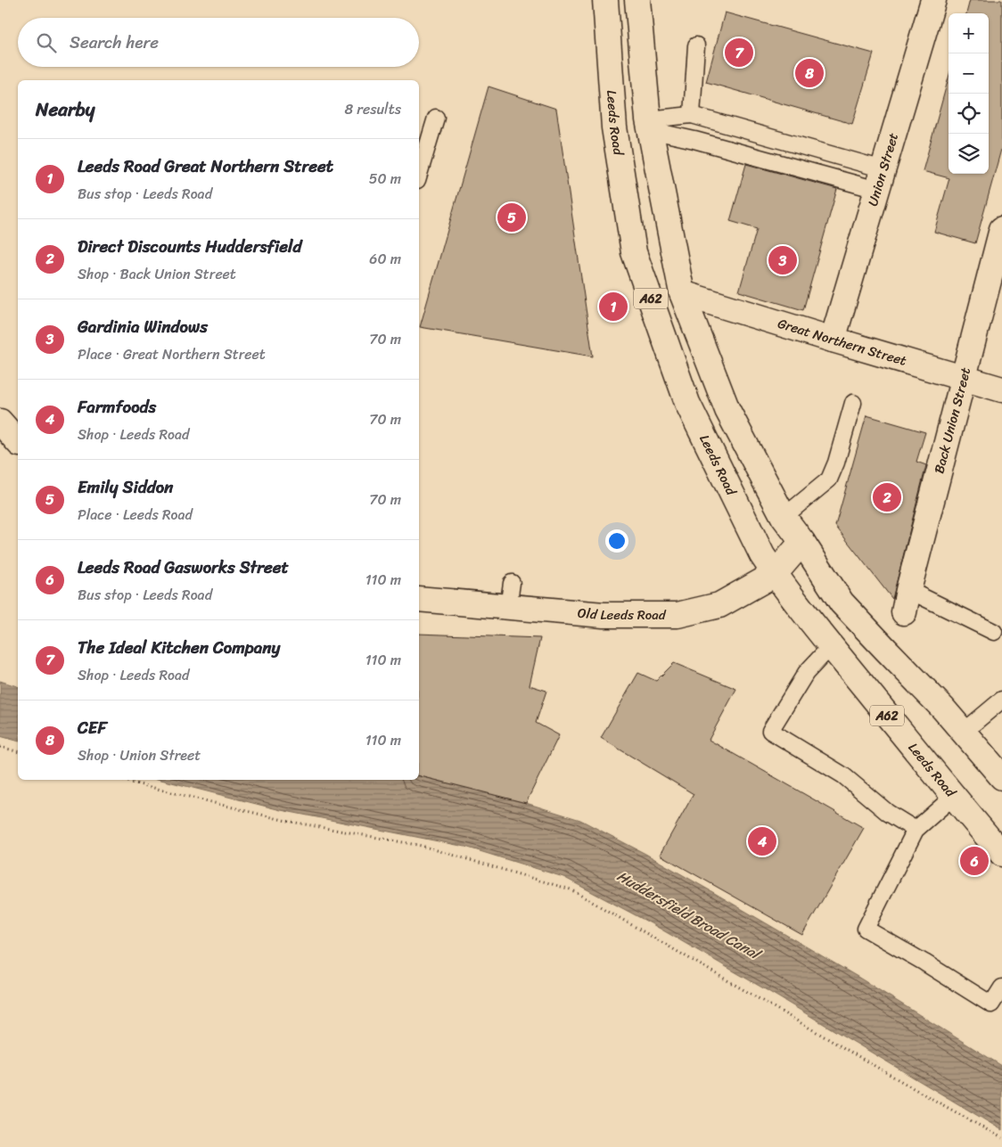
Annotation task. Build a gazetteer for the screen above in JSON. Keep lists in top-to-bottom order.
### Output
{
  "streets": {
    "main road": [
      "Leeds Road",
      "Union Street",
      "A62",
      "Great Northern Street",
      "Back Union Street",
      "Old Leeds Road"
    ]
  },
  "crossings": [
    ["Leeds Road", "Old Leeds Road"],
    ["Union Street", "Great Northern Street"],
    ["A62", "Great Northern Street"],
    ["A62", "Old Leeds Road"],
    ["Great Northern Street", "Back Union Street"]
  ],
  "water": ["Huddersfield Broad Canal"],
  "page": {
    "map_buttons": ["+", "−"],
    "search": "Search here",
    "pins": [
      "7",
      "8",
      "5",
      "3",
      "1",
      "2",
      "4",
      "6"
    ],
    "heading": ["Nearby", "8 results"],
    "list": [
      {
        "mark": "1",
        "name": "Leeds Road Great Northern Street",
        "note": "Bus stop · Leeds Road",
        "value": "50 m"
      },
      {
        "mark": "2",
        "name": "Direct Discounts Huddersfield",
        "note": "Shop · Back Union Street",
        "value": "60 m"
      },
      {
        "mark": "3",
        "name": "Gardinia Windows",
        "note": "Place · Great Northern Street",
        "value": "70 m"
      },
      {
        "mark": "4",
        "name": "Farmfoods",
        "note": "Shop · Leeds Road",
        "value": "70 m"
      },
      {
        "mark": "5",
        "name": "Emily Siddon",
        "note": "Place · Leeds Road",
        "value": "70 m"
      },
      {
        "mark": "6",
        "name": "Leeds Road Gasworks Street",
        "note": "Bus stop · Leeds Road",
        "value": "110 m"
      },
      {
        "mark": "7",
        "name": "The Ideal Kitchen Company",
        "note": "Shop · Leeds Road",
        "value": "110 m"
      },
      {
        "mark": "8",
        "name": "CEF",
        "note": "Shop · Union Street",
        "value": "110 m"
      }
    ]
  }
}
